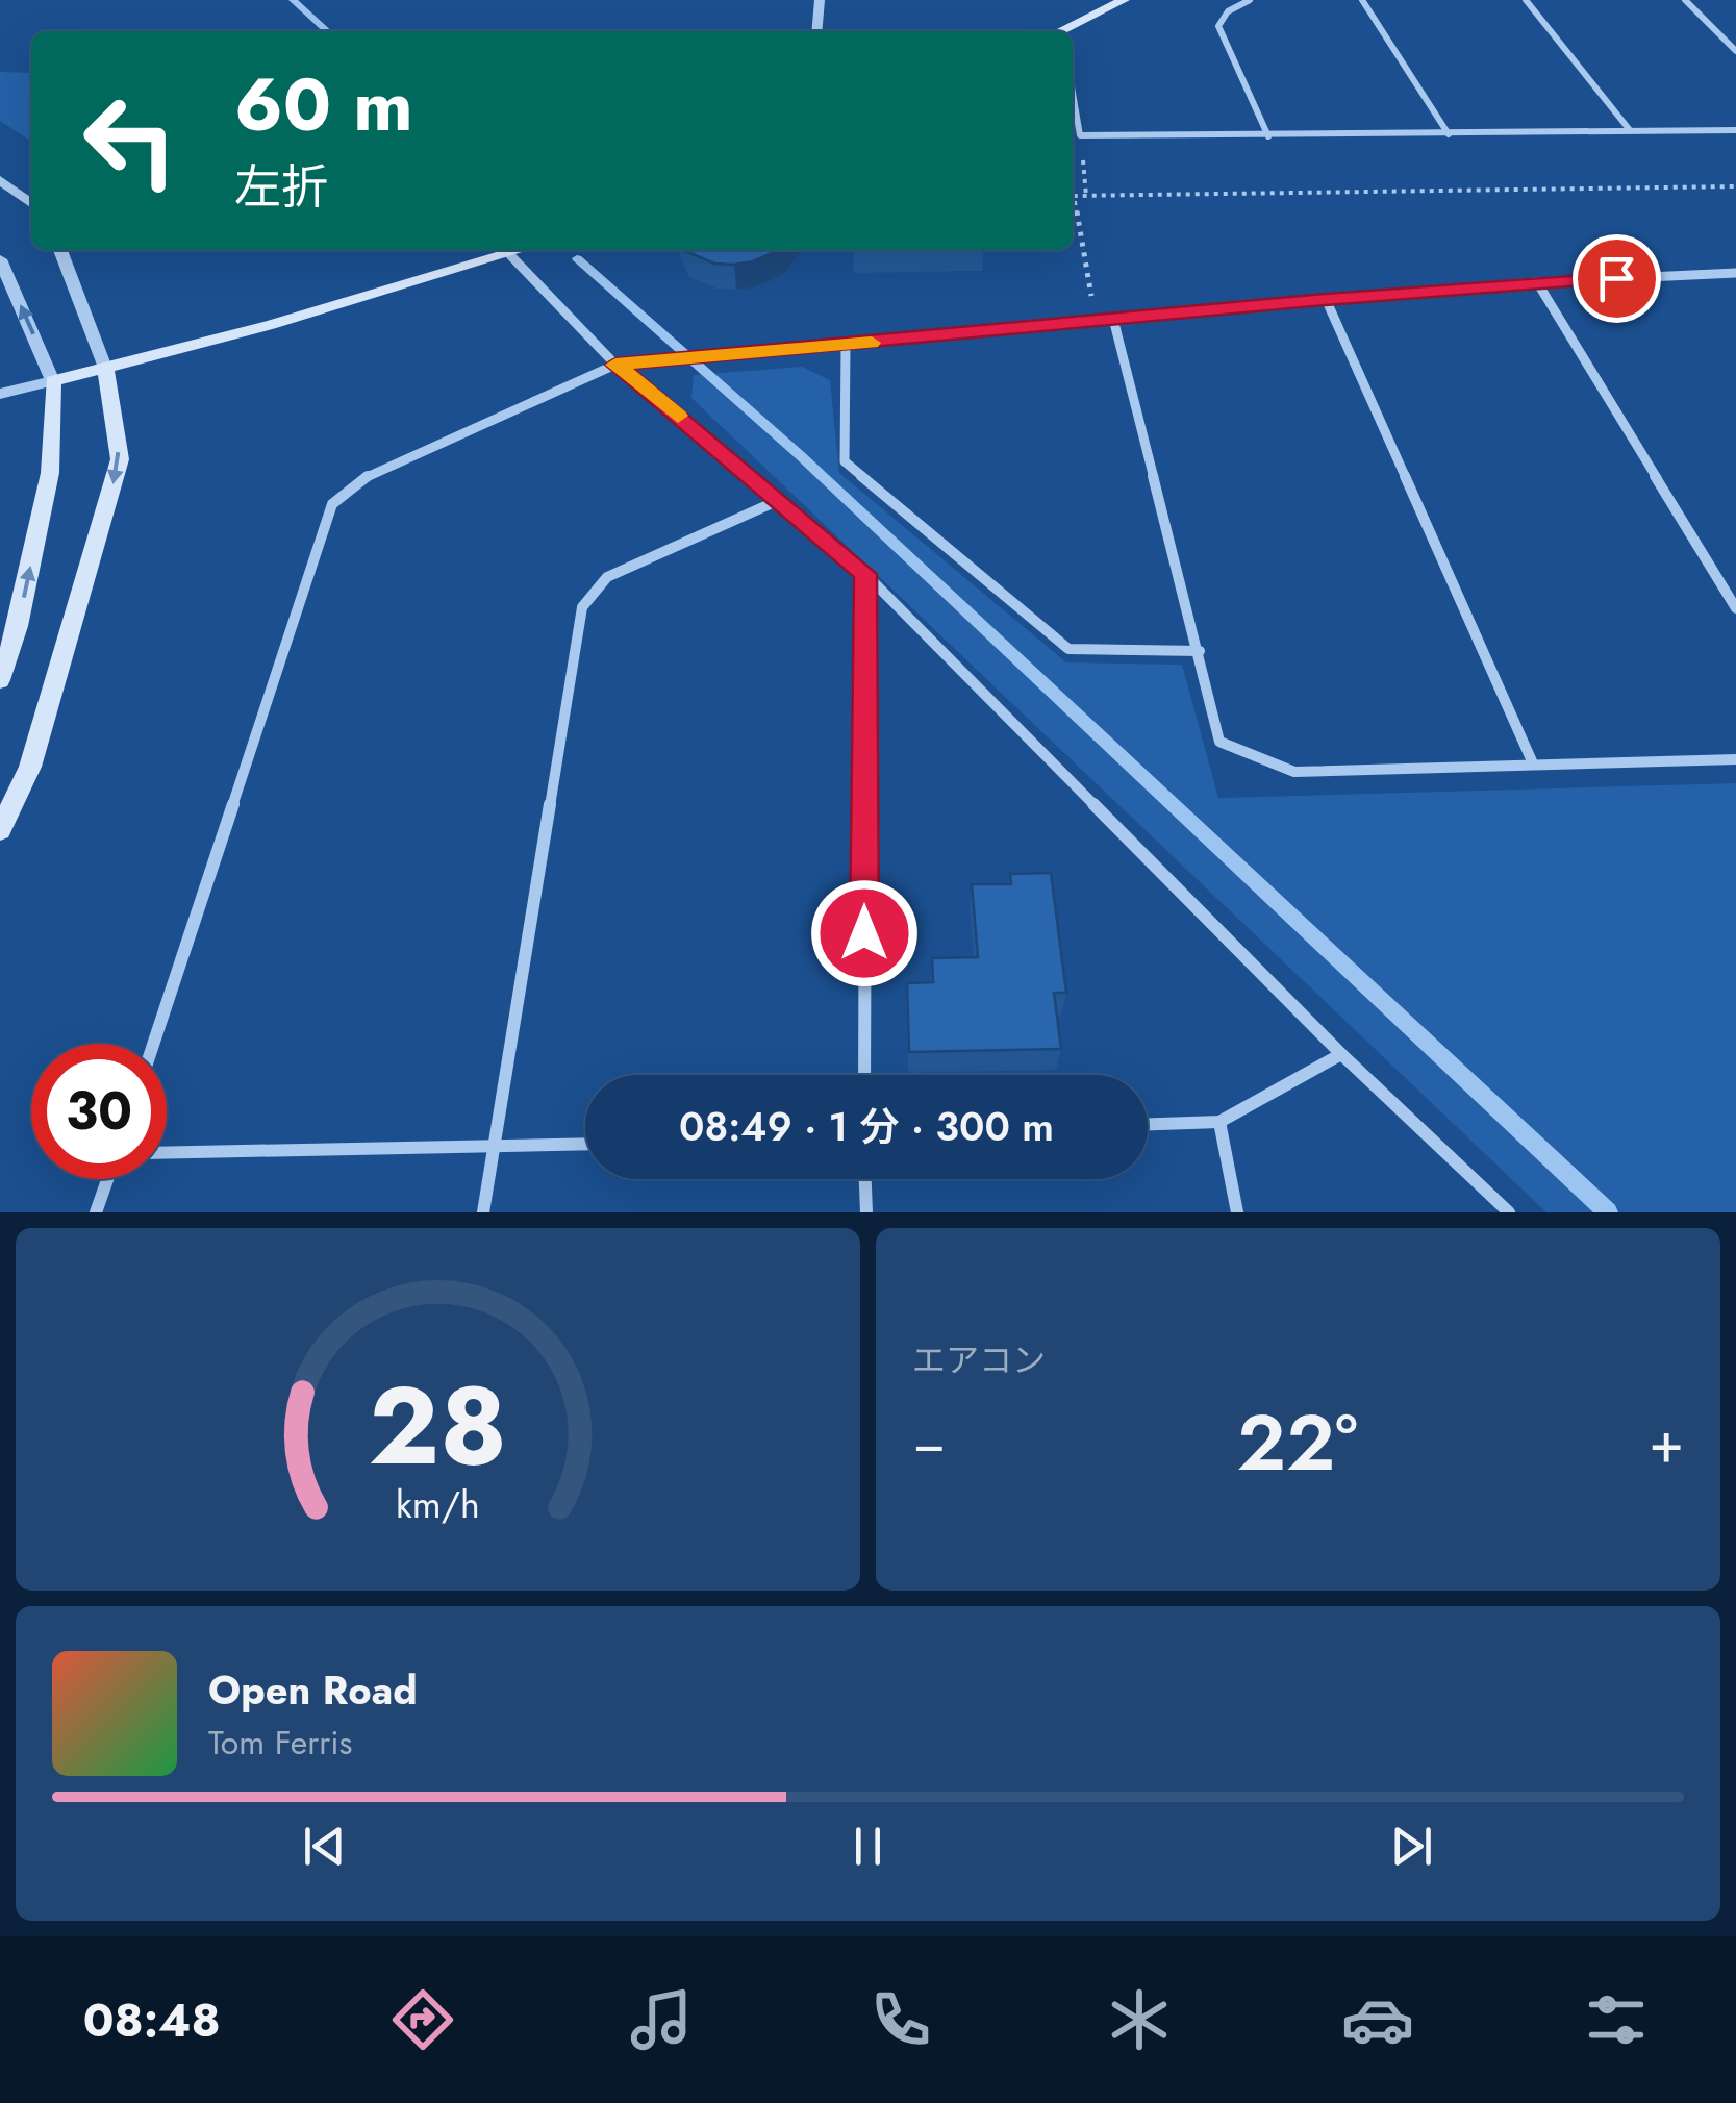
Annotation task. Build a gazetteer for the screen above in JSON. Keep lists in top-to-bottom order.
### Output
{
  "page": {
    "turn": ["60 m", "左折"],
    "limit": "30",
    "trip": "08:49 · 1 分 · 300 m",
    "tile": "エアコン",
    "heat": ["−", "22°", "+"],
    "song": ["Open Road", "Tom Ferris"],
    "tabs": "08:48",
    "gauge": ["28", "km/h"]
  }
}
